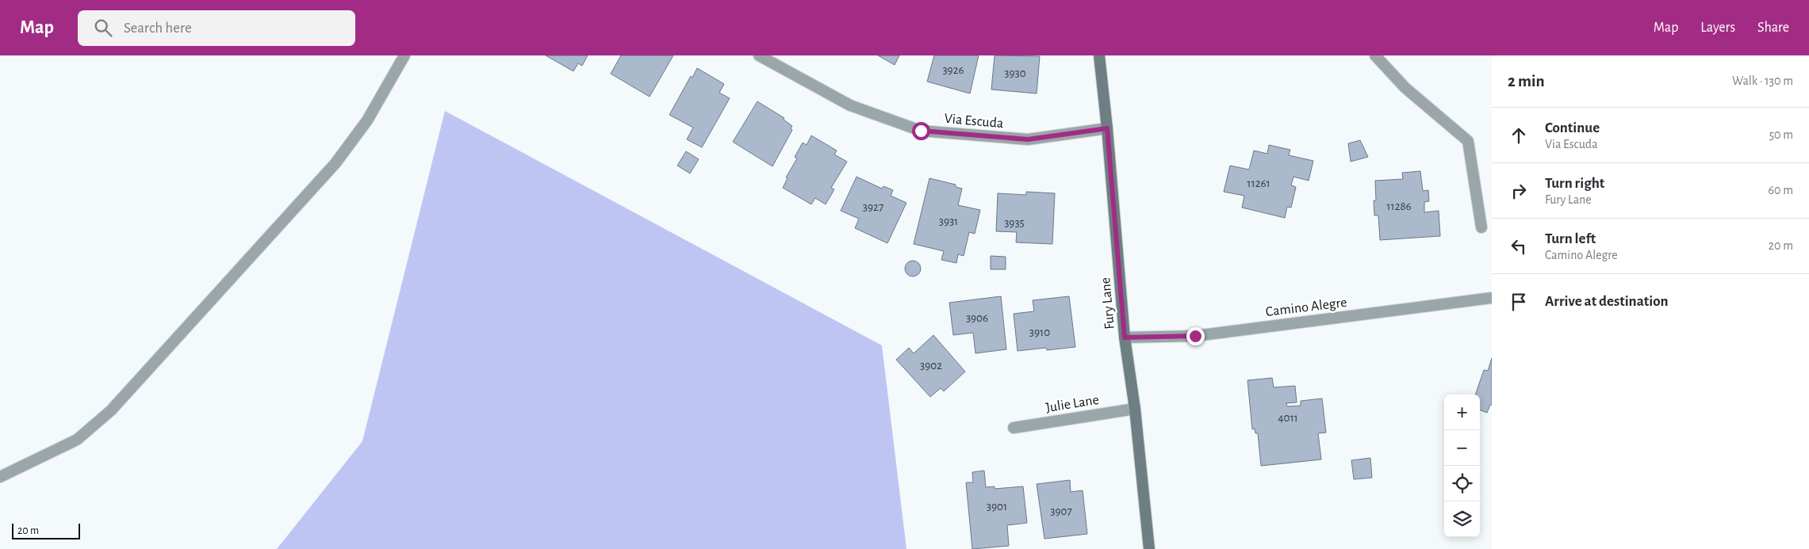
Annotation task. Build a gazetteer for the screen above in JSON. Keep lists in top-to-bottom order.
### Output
{
  "streets": {
    "main road": ["Fury Lane"],
    "street": ["Via Escuda", "Camino Alegre", "Julie Lane"]
  },
  "crossings": [
    ["Via Escuda", "Fury Lane"],
    ["Fury Lane", "Camino Alegre"],
    ["Fury Lane", "Julie Lane"]
  ],
  "house_numbers": [
    "3926",
    "3930",
    "11261",
    "11286",
    "3927",
    "3931",
    "3935",
    "3906",
    "3910",
    "3902",
    "4011",
    "3901",
    "3907"
  ],
  "scale_bar": "20 m",
  "page": {
    "header": "Map",
    "search": "Search here",
    "nav": ["Map", "Layers", "Share"],
    "heading": ["2 min", "Walk · 130 m"],
    "list": [
      ["Continue", "Via Escuda", "50 m"],
      ["Turn right", "Fury Lane", "60 m"],
      ["Turn left", "Camino Alegre", "20 m"],
      "Arrive at destination"
    ],
    "map_buttons": ["+", "−"],
    "scale": "20 m"
  }
}
